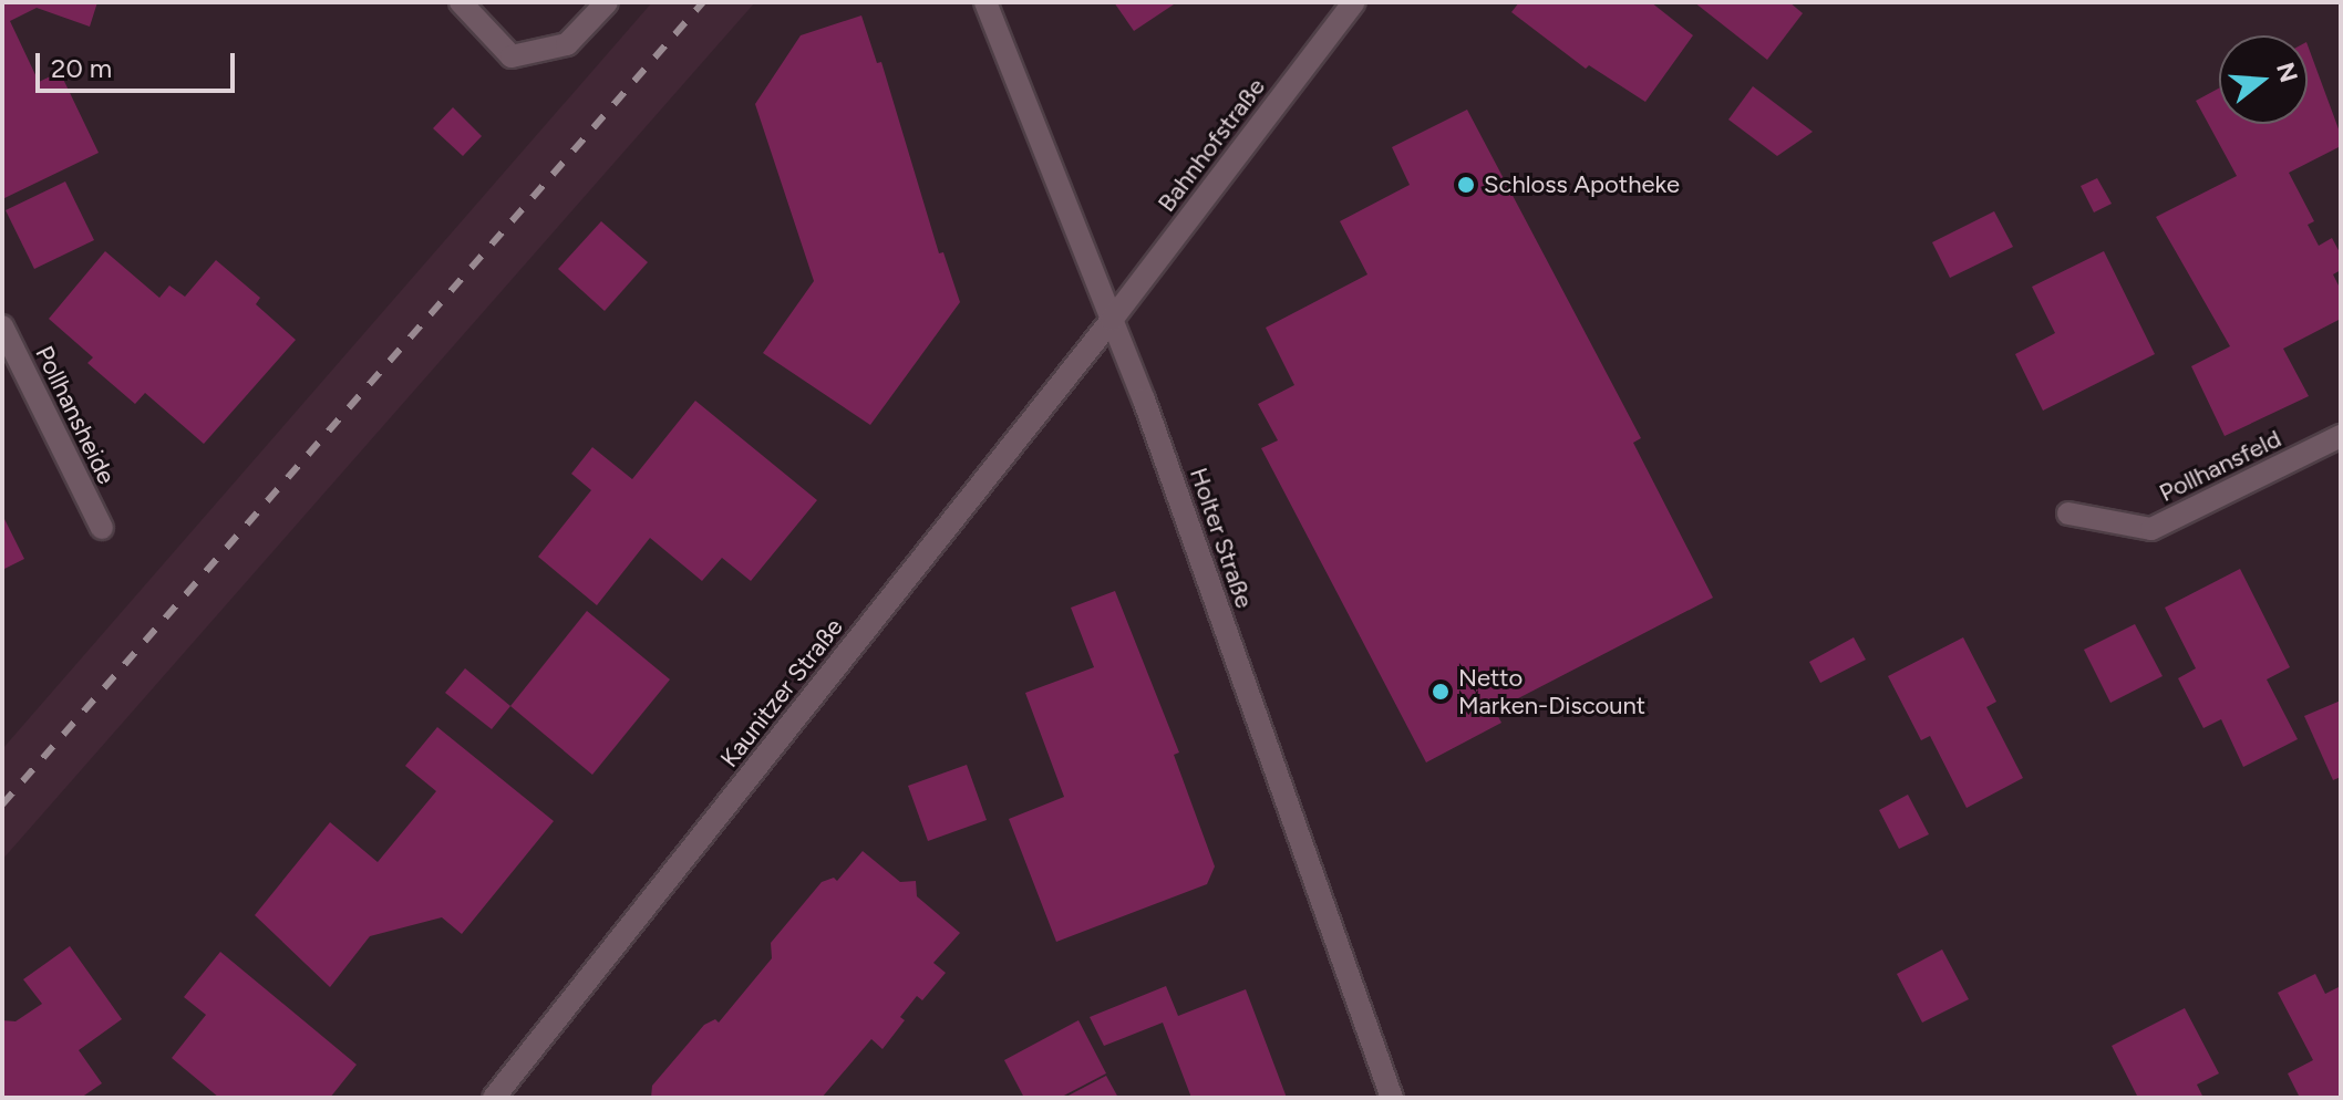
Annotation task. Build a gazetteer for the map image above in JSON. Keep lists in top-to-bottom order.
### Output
{
  "streets": {
    "street": [
      "Bahnhofstraße",
      "Pollhansheide",
      "Pollhansfeld",
      "Holter Straße",
      "Kaunitzer Straße"
    ]
  },
  "crossings": [
    ["Bahnhofstraße", "Holter Straße"],
    ["Bahnhofstraße", "Kaunitzer Straße"],
    ["Holter Straße", "Kaunitzer Straße"]
  ],
  "places": ["Schloss Apotheke", "Netto Marken-Discount"],
  "scale_bar": "20 m",
  "north": "right"
}
